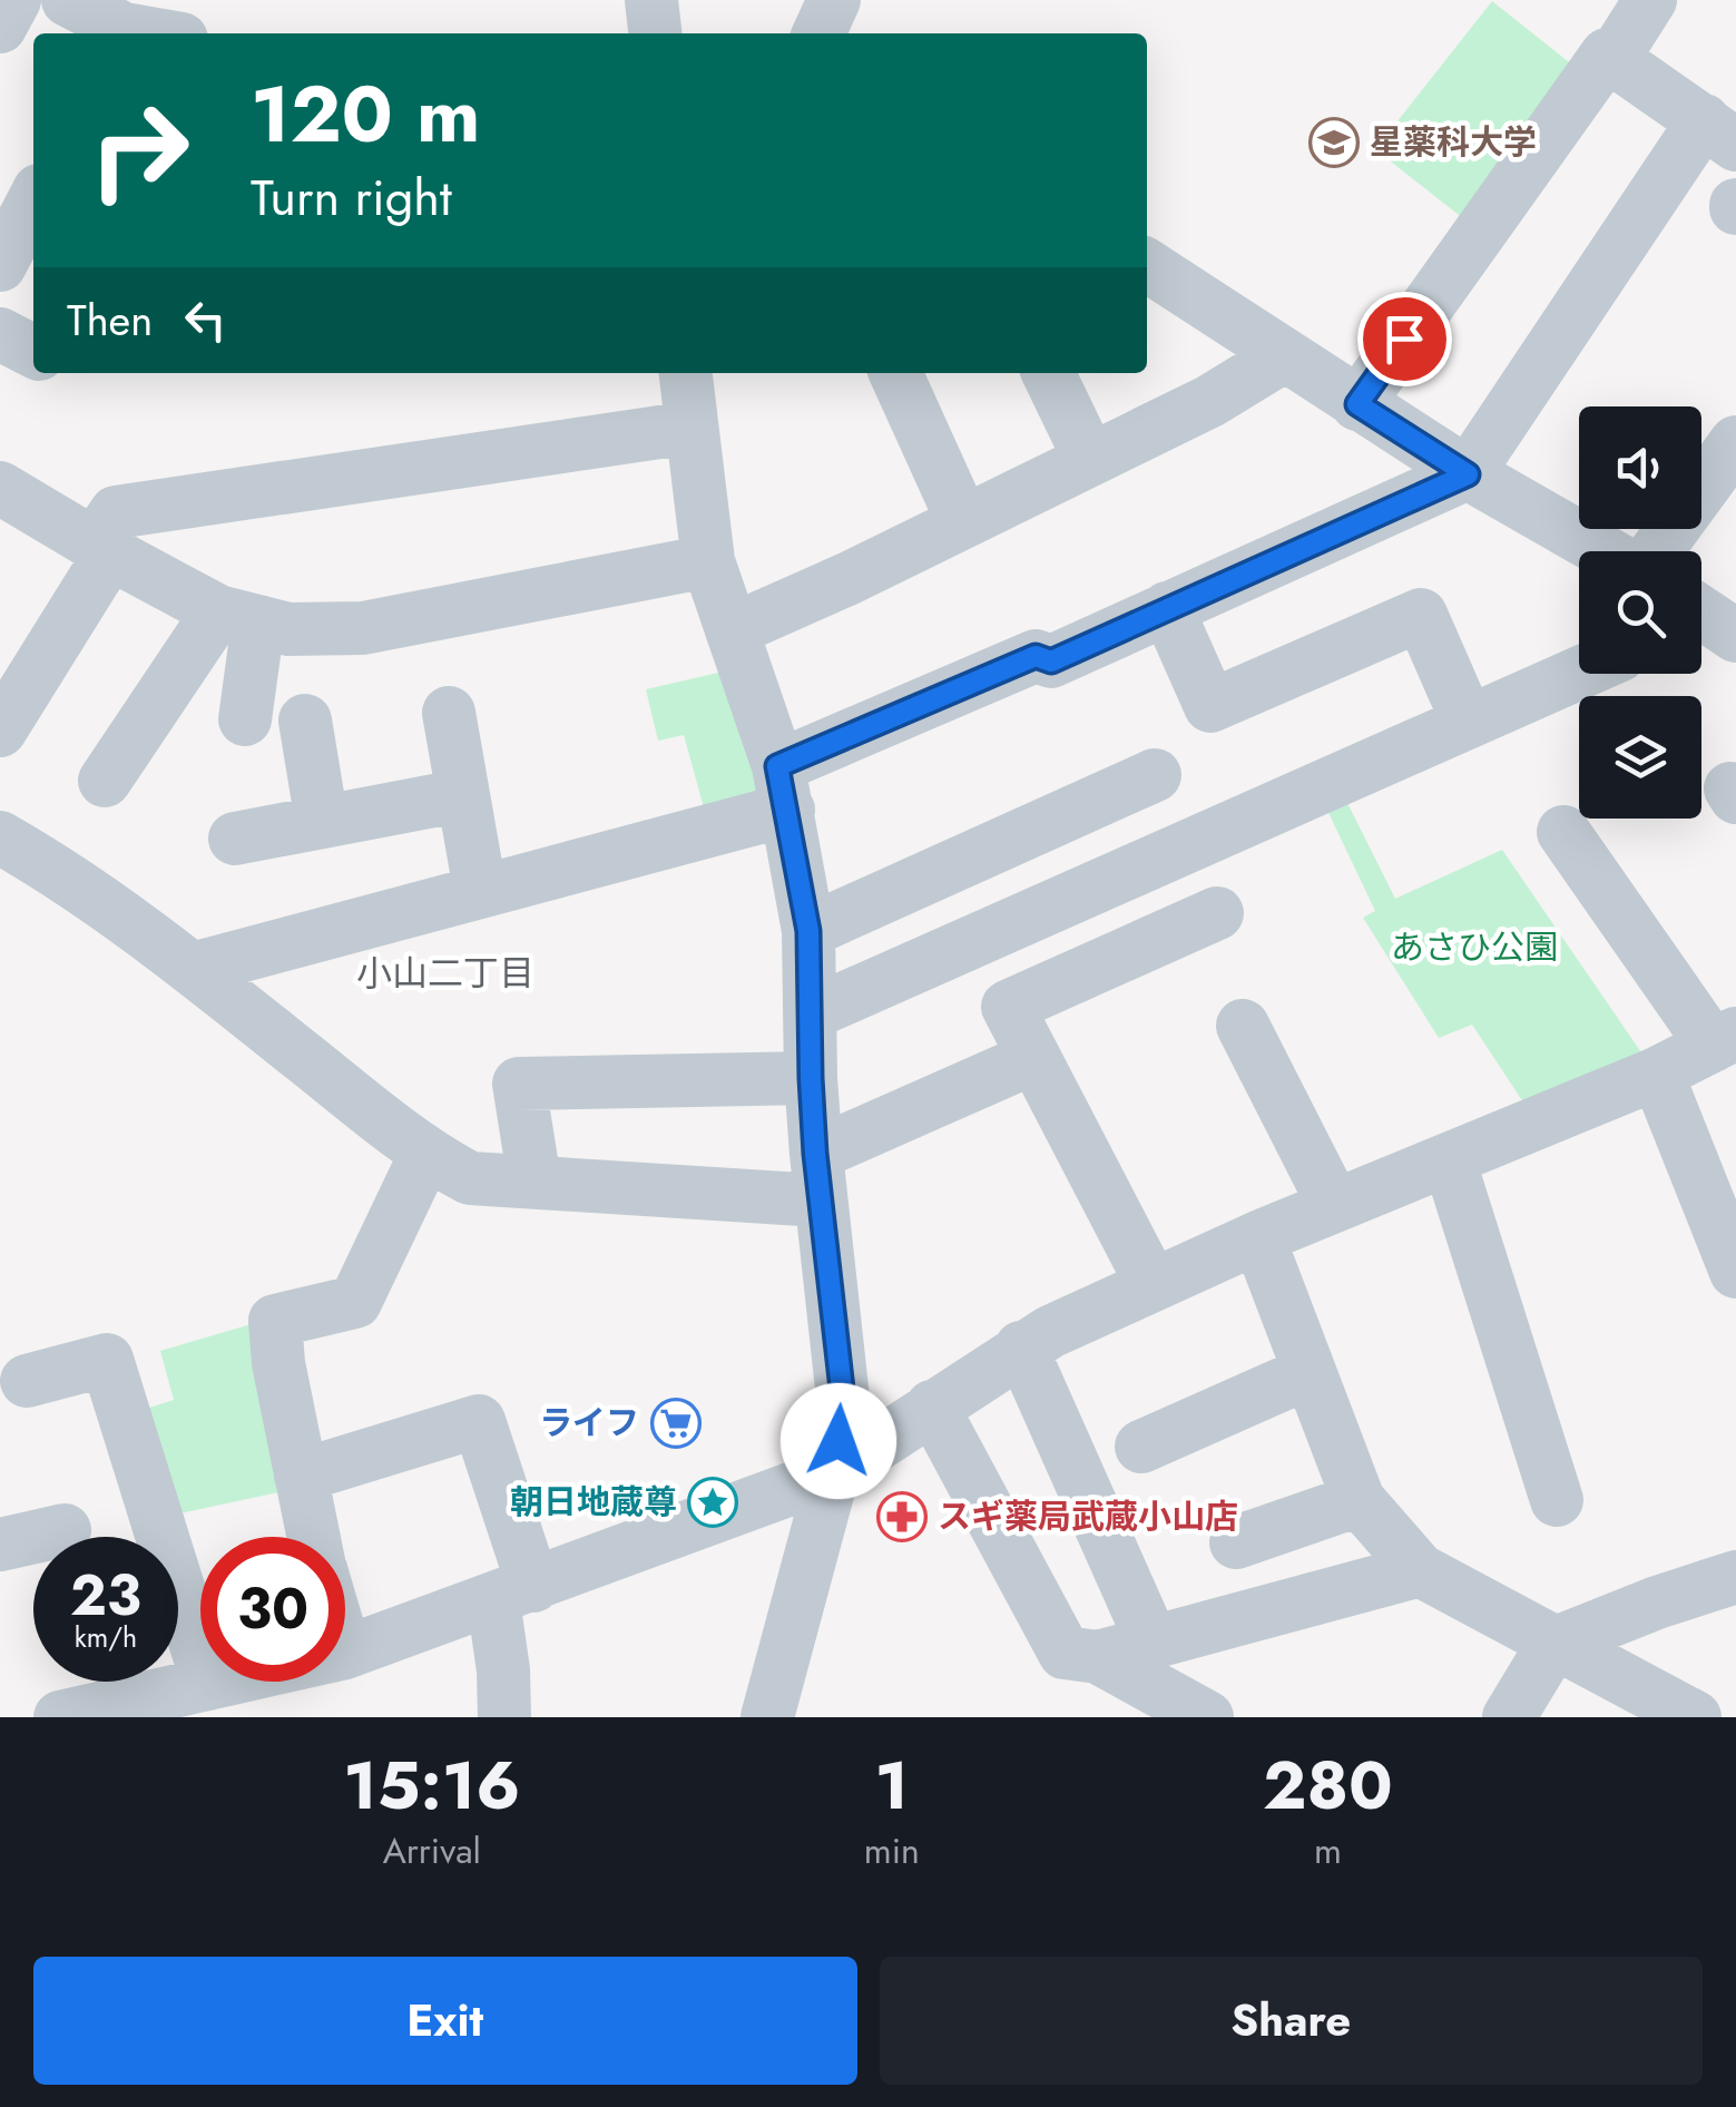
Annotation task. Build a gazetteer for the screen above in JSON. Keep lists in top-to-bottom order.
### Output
{
  "districts": ["小山二丁目"],
  "parks": ["あさひ公園"],
  "places": {
    "school or university": ["星薬科大学"],
    "supermarket": ["ライフ"],
    "place": ["朝日地蔵尊"],
    "pharmacy": ["スギ薬局武蔵小山店"]
  },
  "page": {
    "turn": ["120 m", "Turn right"],
    "then": "Then",
    "speed": "23 km/h",
    "limit": "30",
    "eta": [
      "15:16",
      "Arrival",
      "1",
      "min",
      "280",
      "m"
    ],
    "buttons": ["Exit", "Share"]
  }
}
